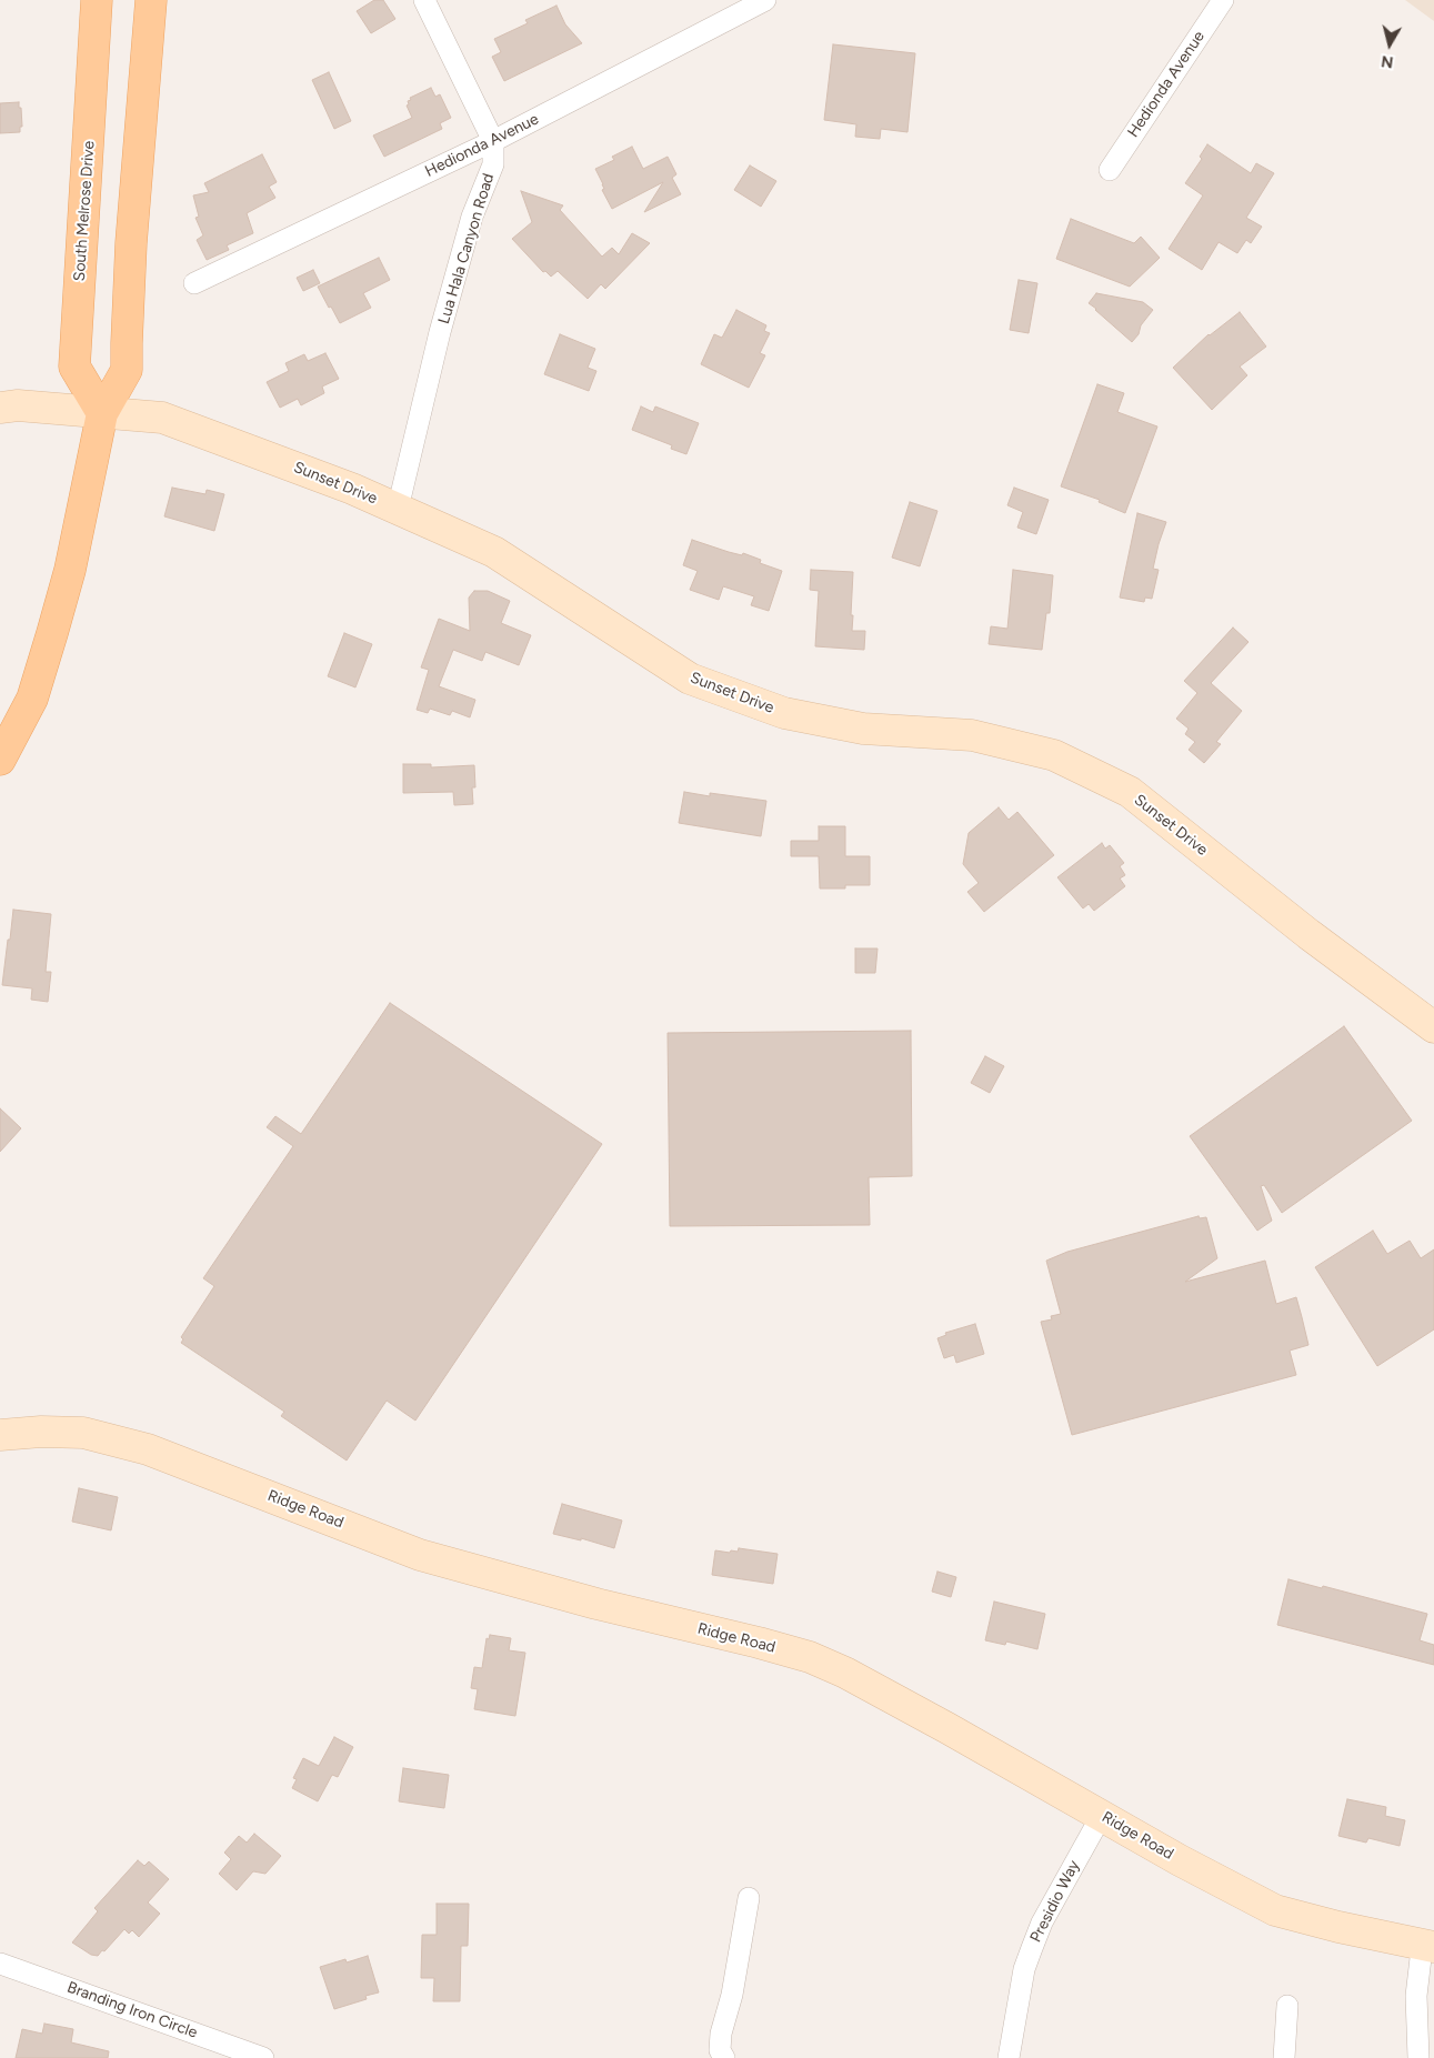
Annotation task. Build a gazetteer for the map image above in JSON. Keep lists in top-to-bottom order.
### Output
{
  "streets": {
    "main road": ["South Melrose Drive", "Sunset Drive", "Ridge Road"],
    "street": [
      "Hedionda Avenue",
      "Lua Hala Canyon Road",
      "Presidio Way",
      "Branding Iron Circle"
    ]
  },
  "crossings": [
    ["Hedionda Avenue", "Lua Hala Canyon Road"],
    ["South Melrose Drive", "Sunset Drive"],
    ["Lua Hala Canyon Road", "Sunset Drive"],
    ["Ridge Road", "Presidio Way"]
  ],
  "north": "bottom"
}
